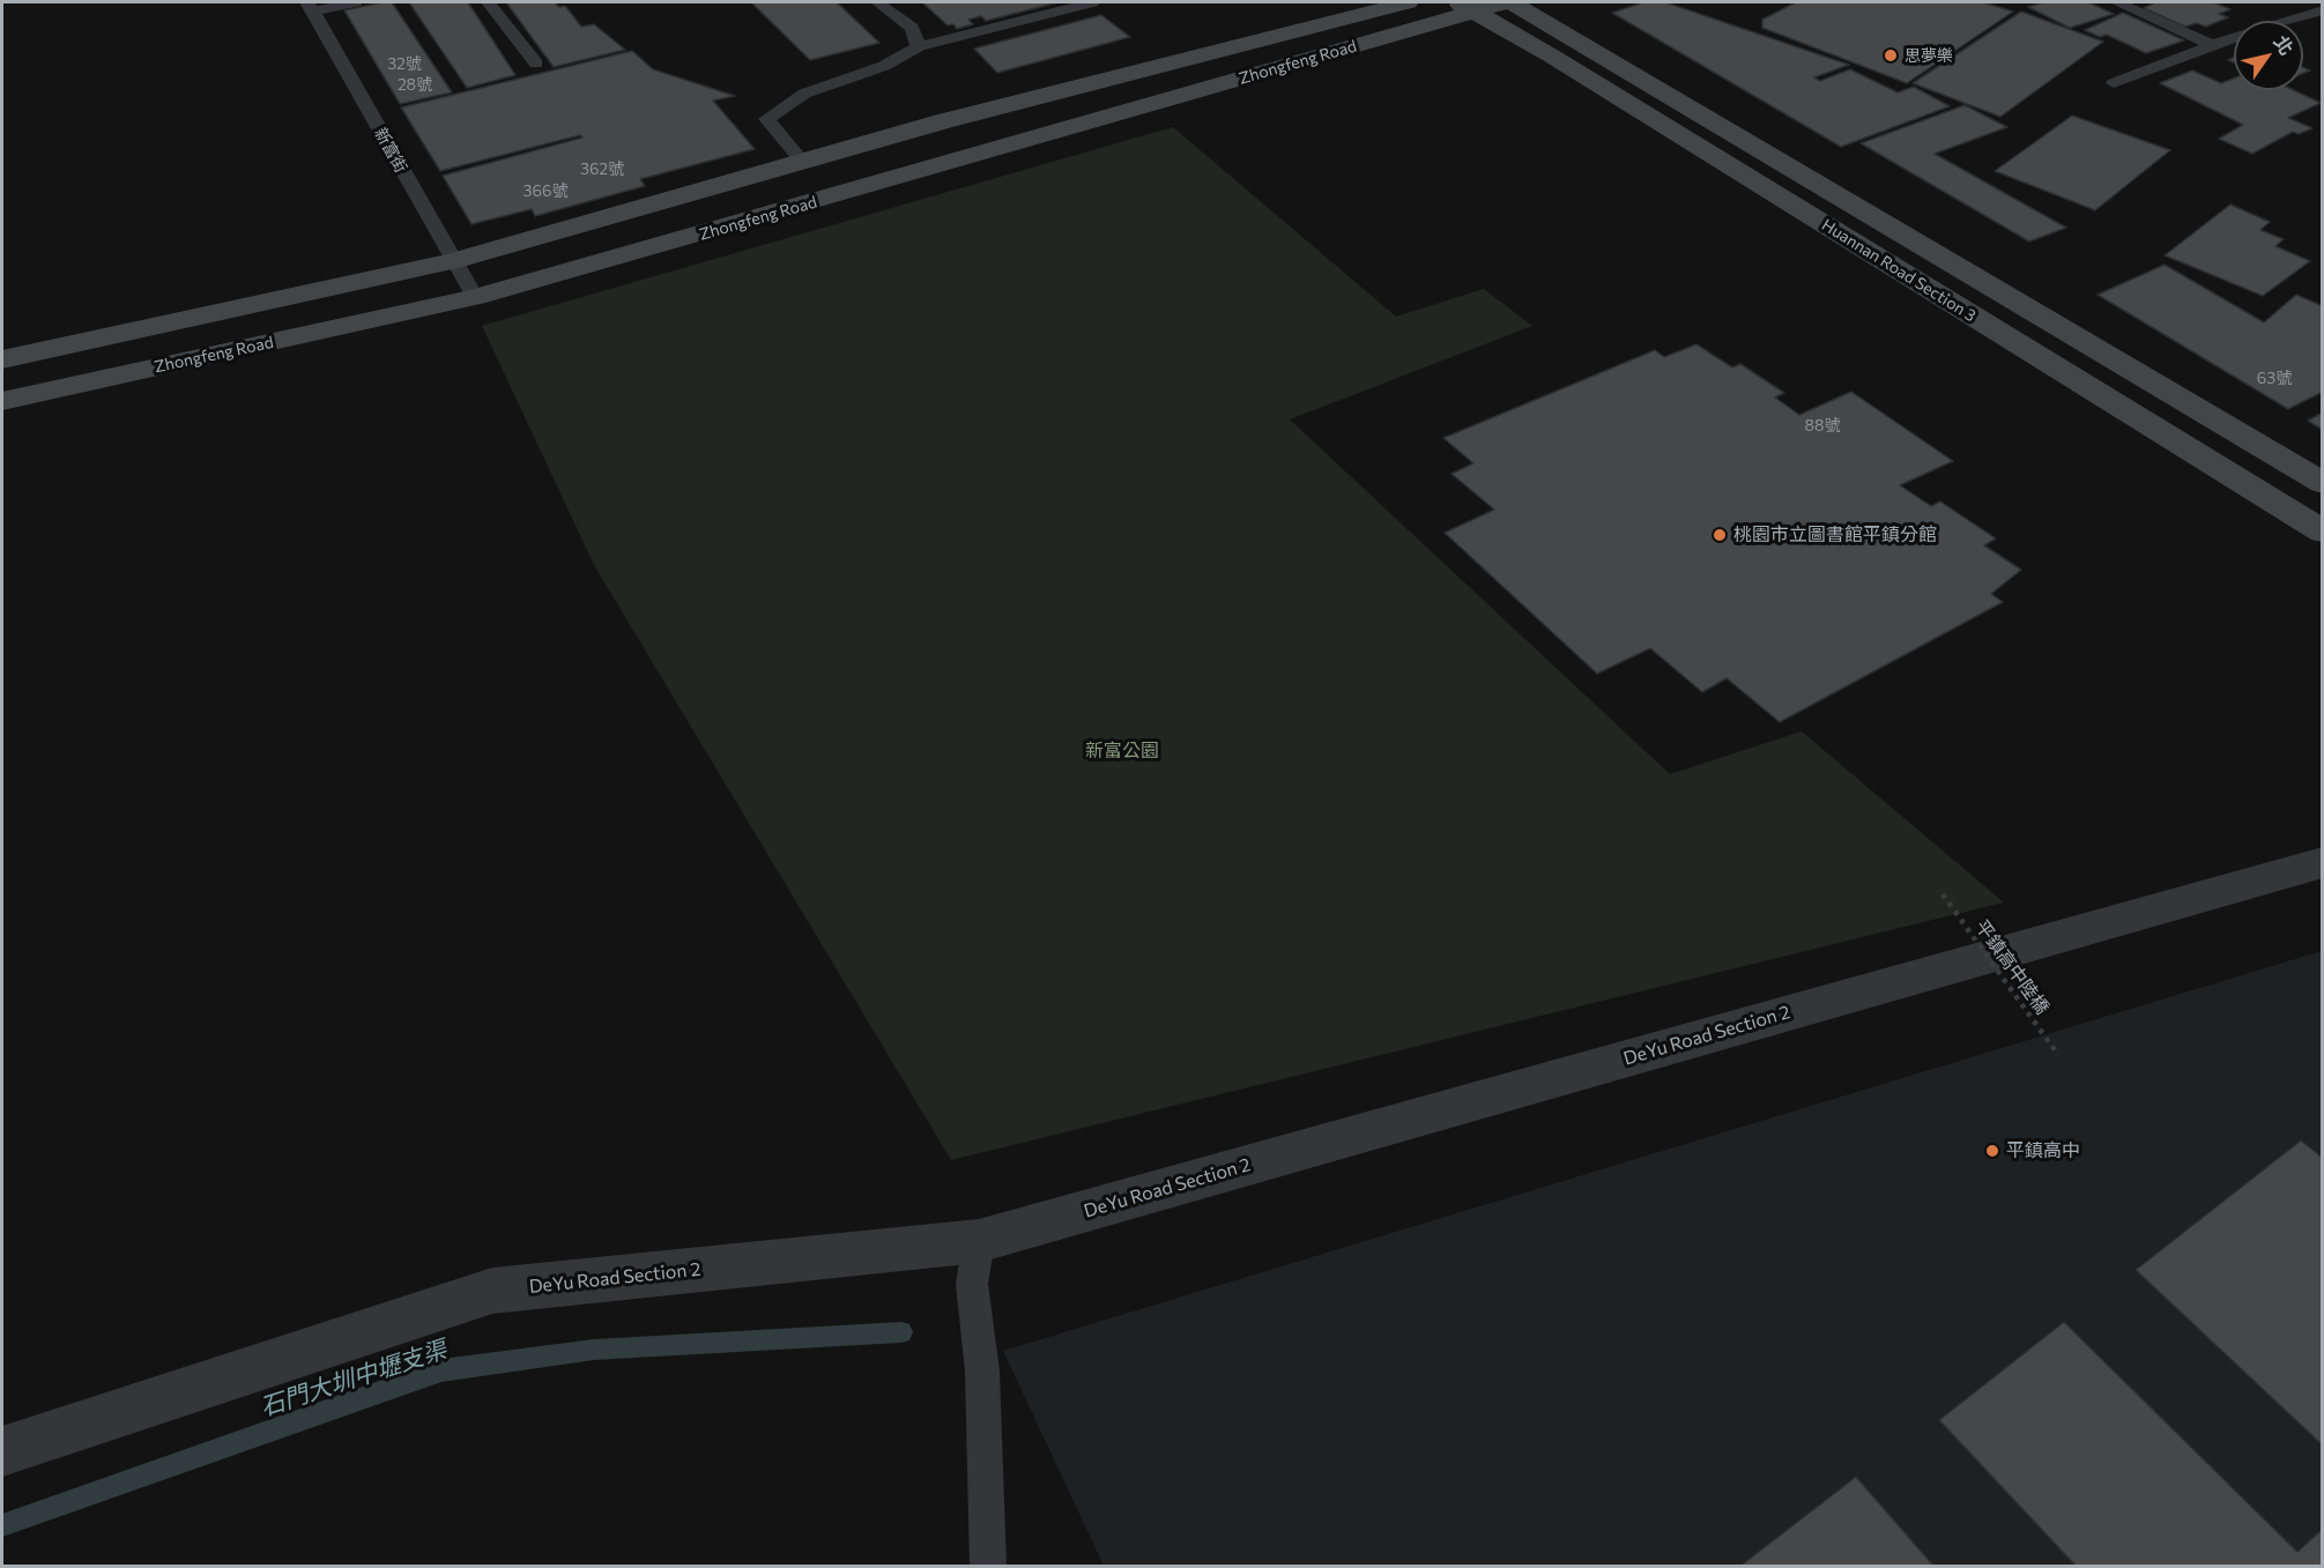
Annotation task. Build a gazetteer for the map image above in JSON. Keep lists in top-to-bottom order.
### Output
{
  "streets": {
    "main road": ["Zhongfeng Road", "Huannan Road Section 3"],
    "street": ["DeYu Road Section 2"],
    "lane": ["新富街"],
    "path": ["平鎮高中陸橋"]
  },
  "crossings": [
    ["Zhongfeng Road", "新富街"],
    ["Zhongfeng Road", "Huannan Road Section 3"]
  ],
  "water": ["石門大圳中壢支渠"],
  "parks": ["新富公園"],
  "places": ["思夢樂", "桃園市立圖書館平鎮分館", "平鎮高中"],
  "house_numbers": [
    "32號",
    "28號",
    "362號",
    "366號",
    "63號",
    "88號"
  ],
  "north": "top right"
}
